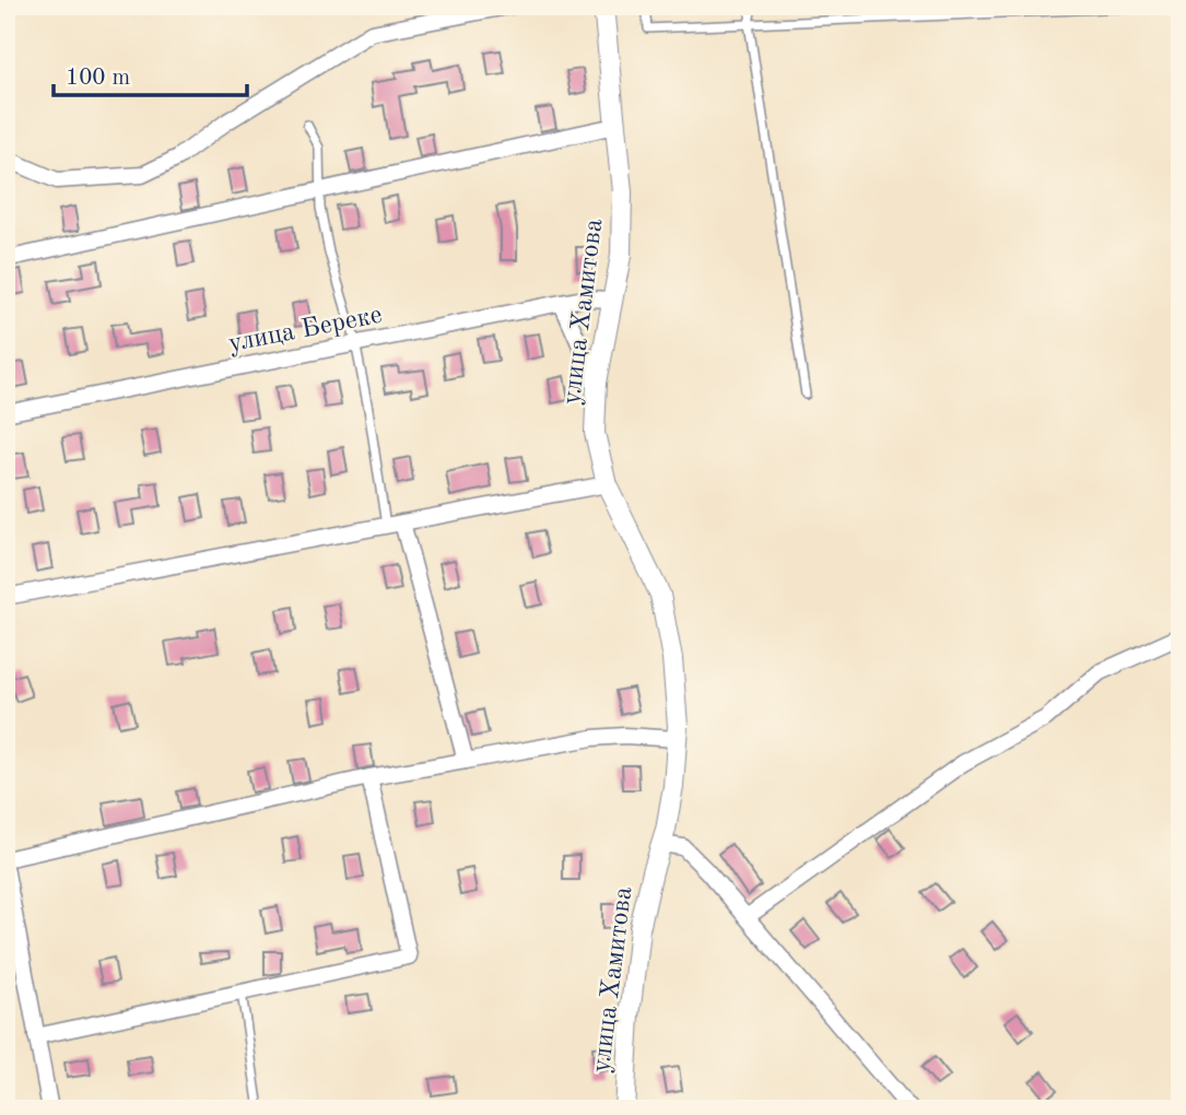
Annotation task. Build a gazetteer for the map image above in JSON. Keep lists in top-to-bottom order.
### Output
{
  "streets": {
    "street": ["улица Хамитова", "улица Береке"]
  },
  "crossings": [
    ["улица Хамитова", "улица Береке"]
  ],
  "scale_bar": "100 m"
}
